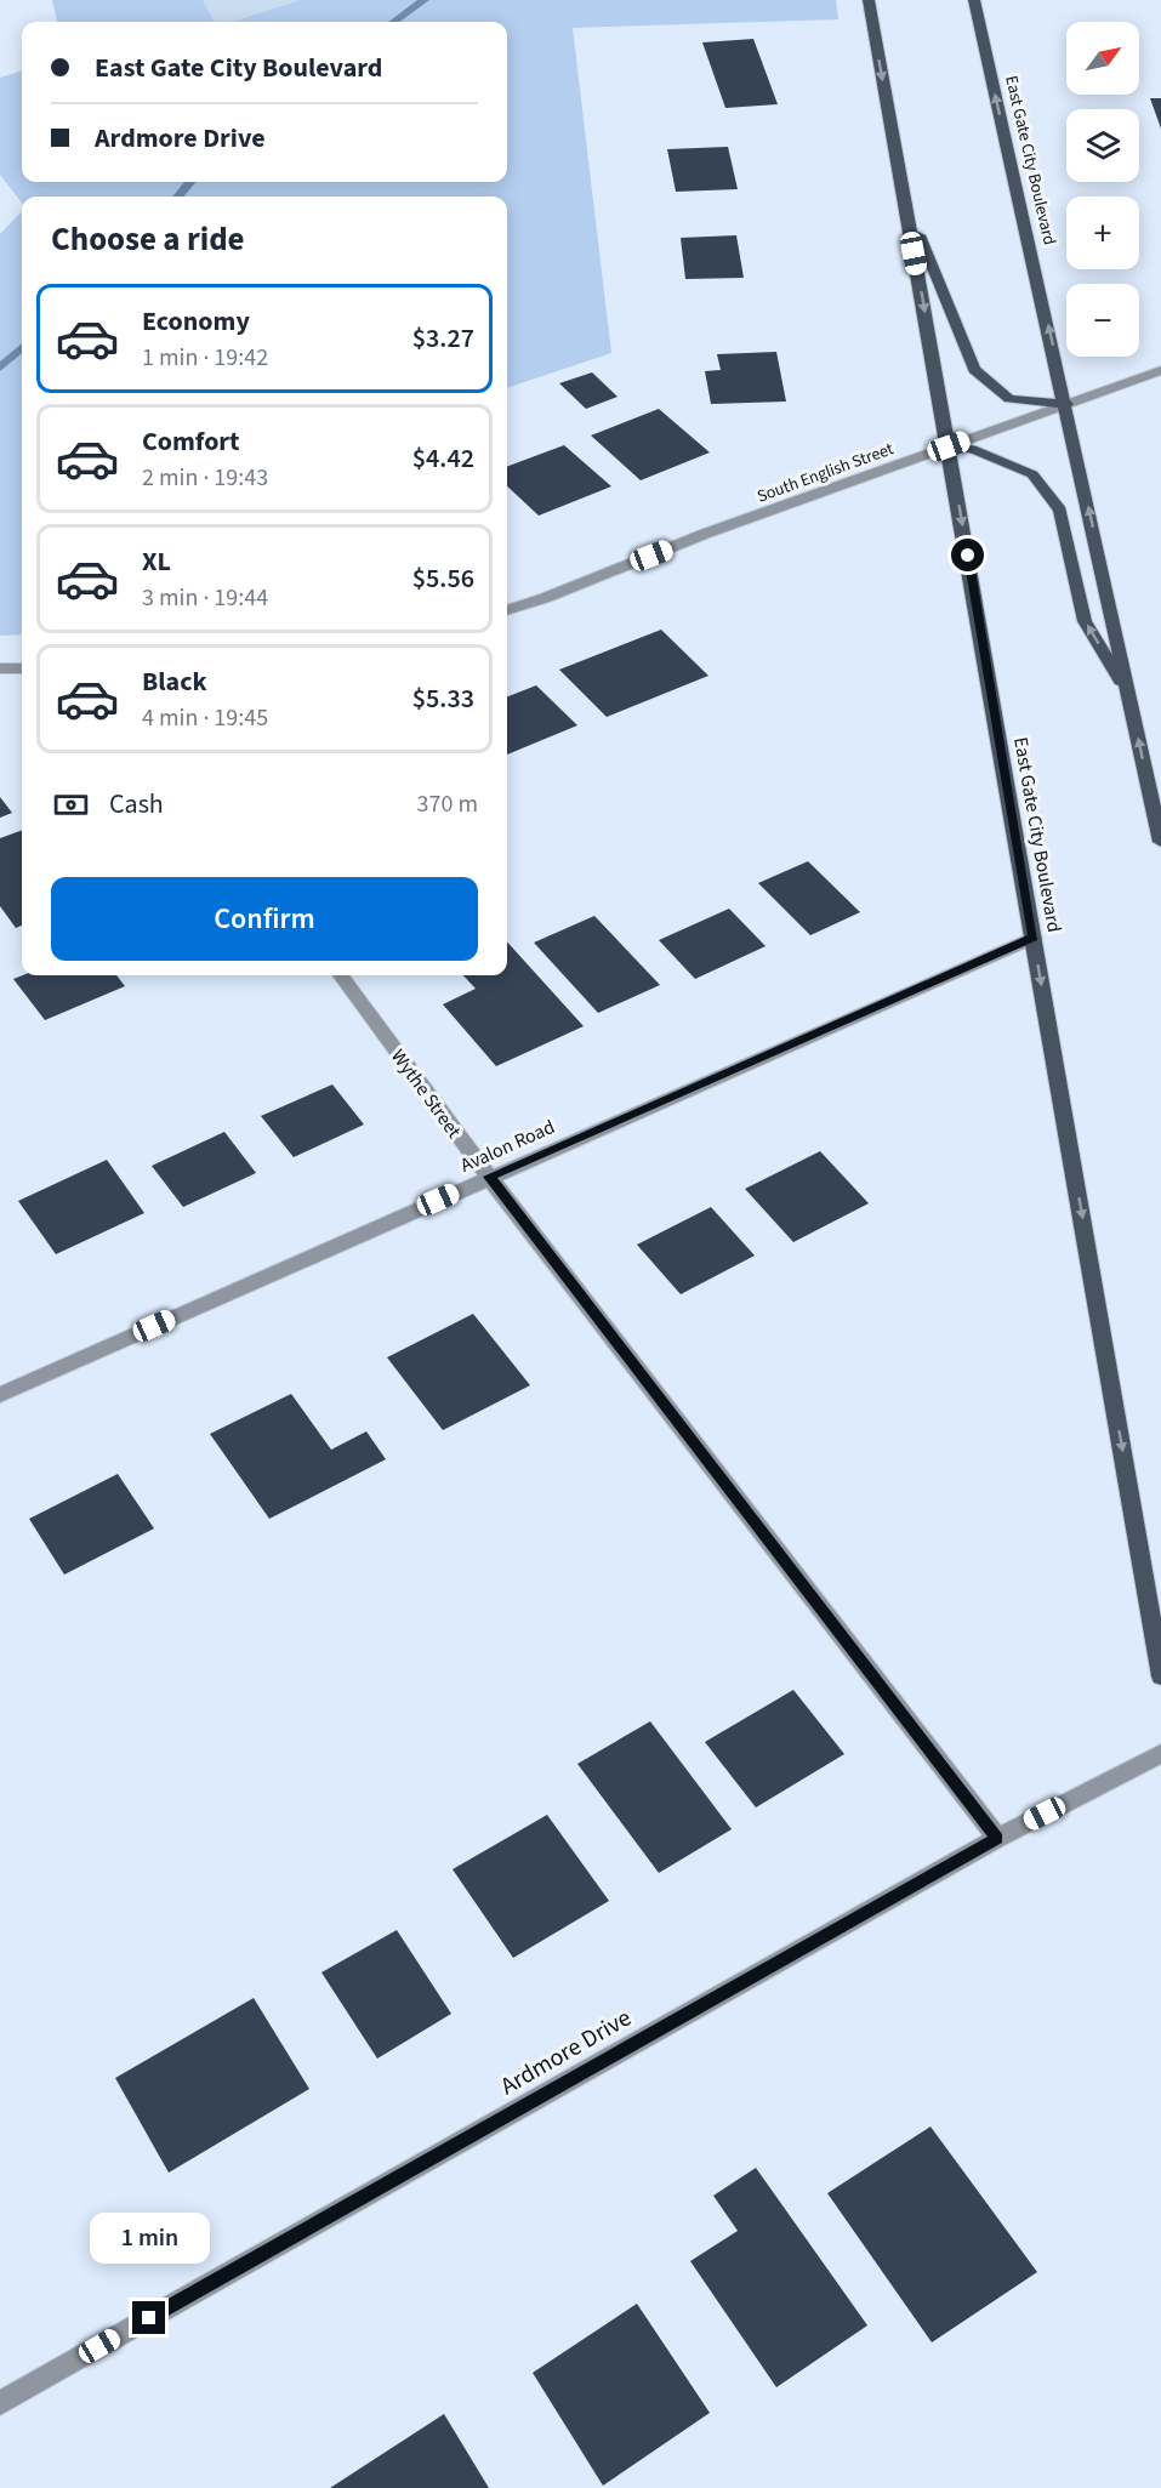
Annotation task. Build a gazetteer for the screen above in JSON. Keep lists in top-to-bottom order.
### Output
{
  "streets": {
    "main road": ["East Gate City Boulevard"],
    "street": [
      "South English Street",
      "Wythe Street",
      "Avalon Road",
      "Ardmore Drive"
    ]
  },
  "crossings": [
    ["East Gate City Boulevard", "South English Street"],
    ["East Gate City Boulevard", "Avalon Road"],
    ["Wythe Street", "Avalon Road"],
    ["Wythe Street", "Ardmore Drive"]
  ],
  "north": "top right",
  "page": {
    "map_buttons": ["+", "−"],
    "banner": ["East Gate City Boulevard", "Ardmore Drive"],
    "heading": "Choose a ride",
    "list": [
      {
        "name": "Economy",
        "note": "1 min · 19:42",
        "value": "$3.27"
      },
      {
        "name": "Comfort",
        "note": "2 min · 19:43",
        "value": "$4.42"
      },
      {
        "name": "XL",
        "note": "3 min · 19:44",
        "value": "$5.56"
      },
      {
        "name": "Black",
        "note": "4 min · 19:45",
        "value": "$5.33"
      }
    ],
    "pay": ["Cash", "370 m"],
    "buttons": "Confirm",
    "bubble": "1 min"
  }
}
